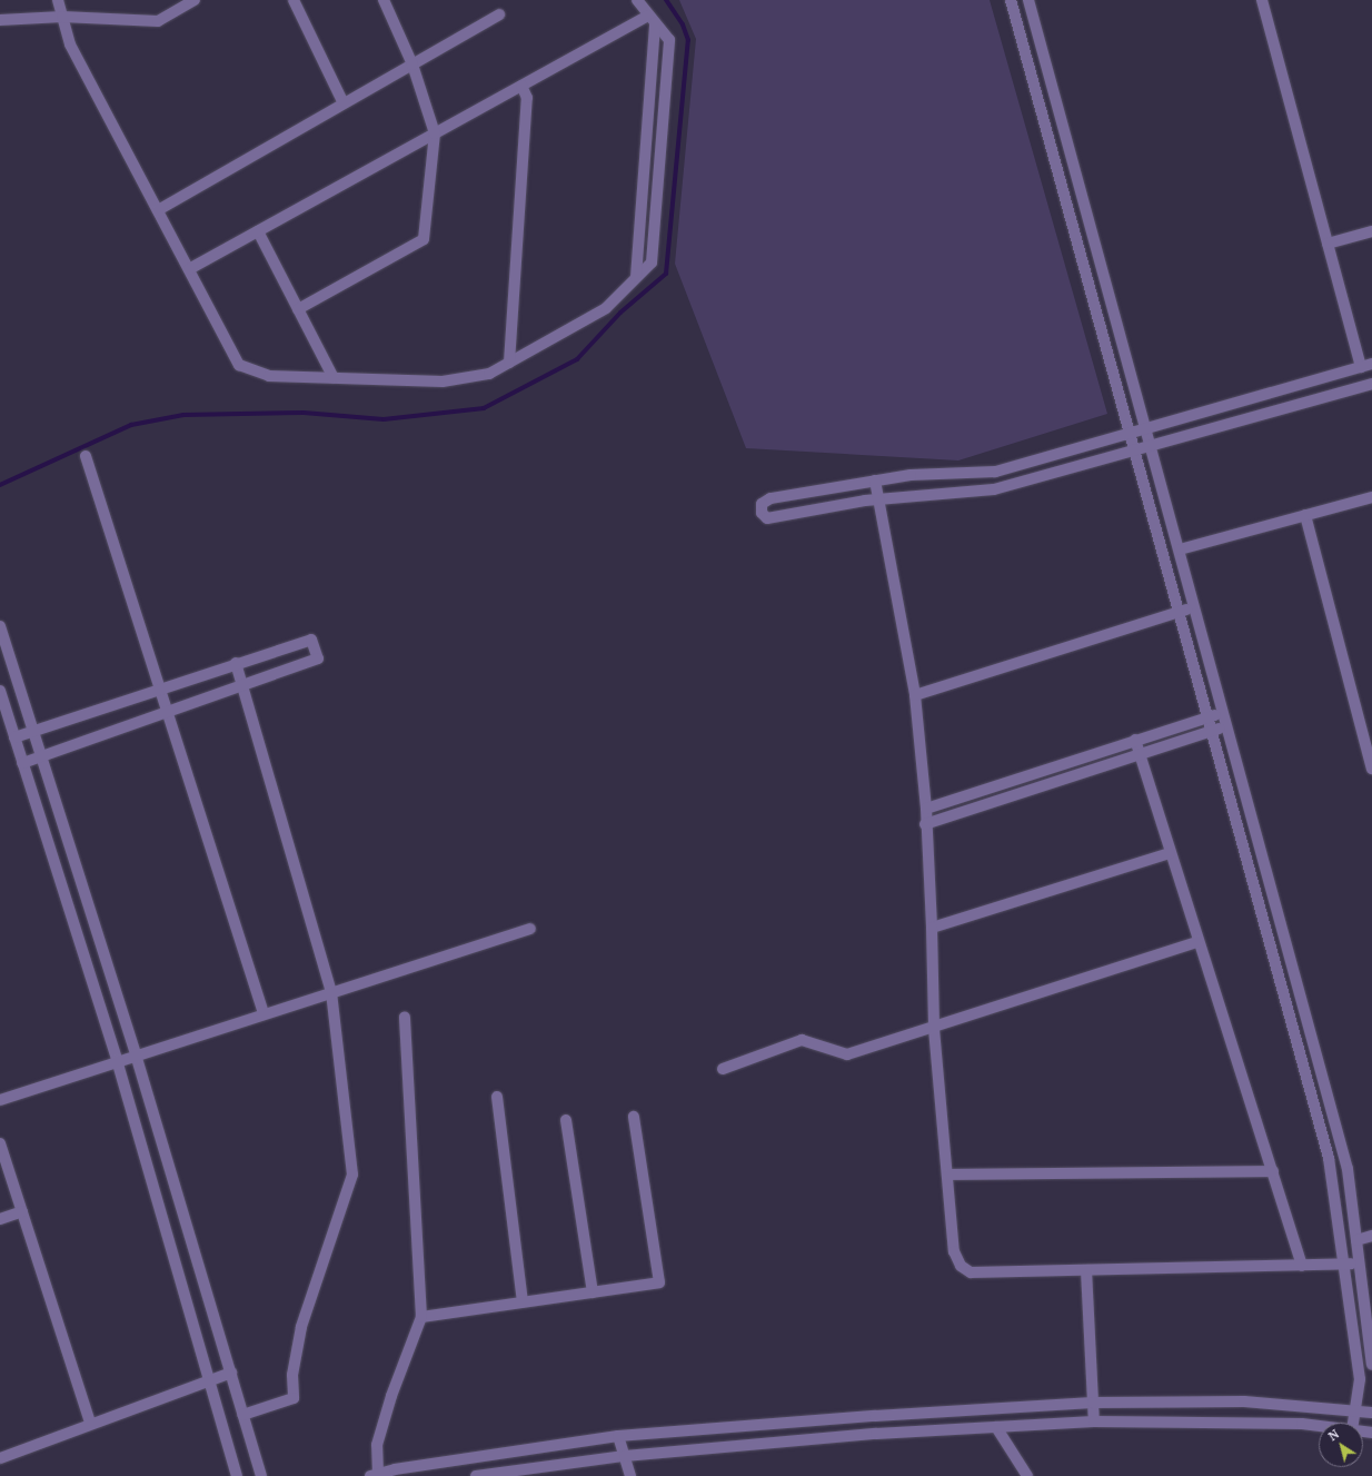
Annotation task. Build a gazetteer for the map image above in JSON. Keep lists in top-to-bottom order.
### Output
{
  "north": "top left"
}
